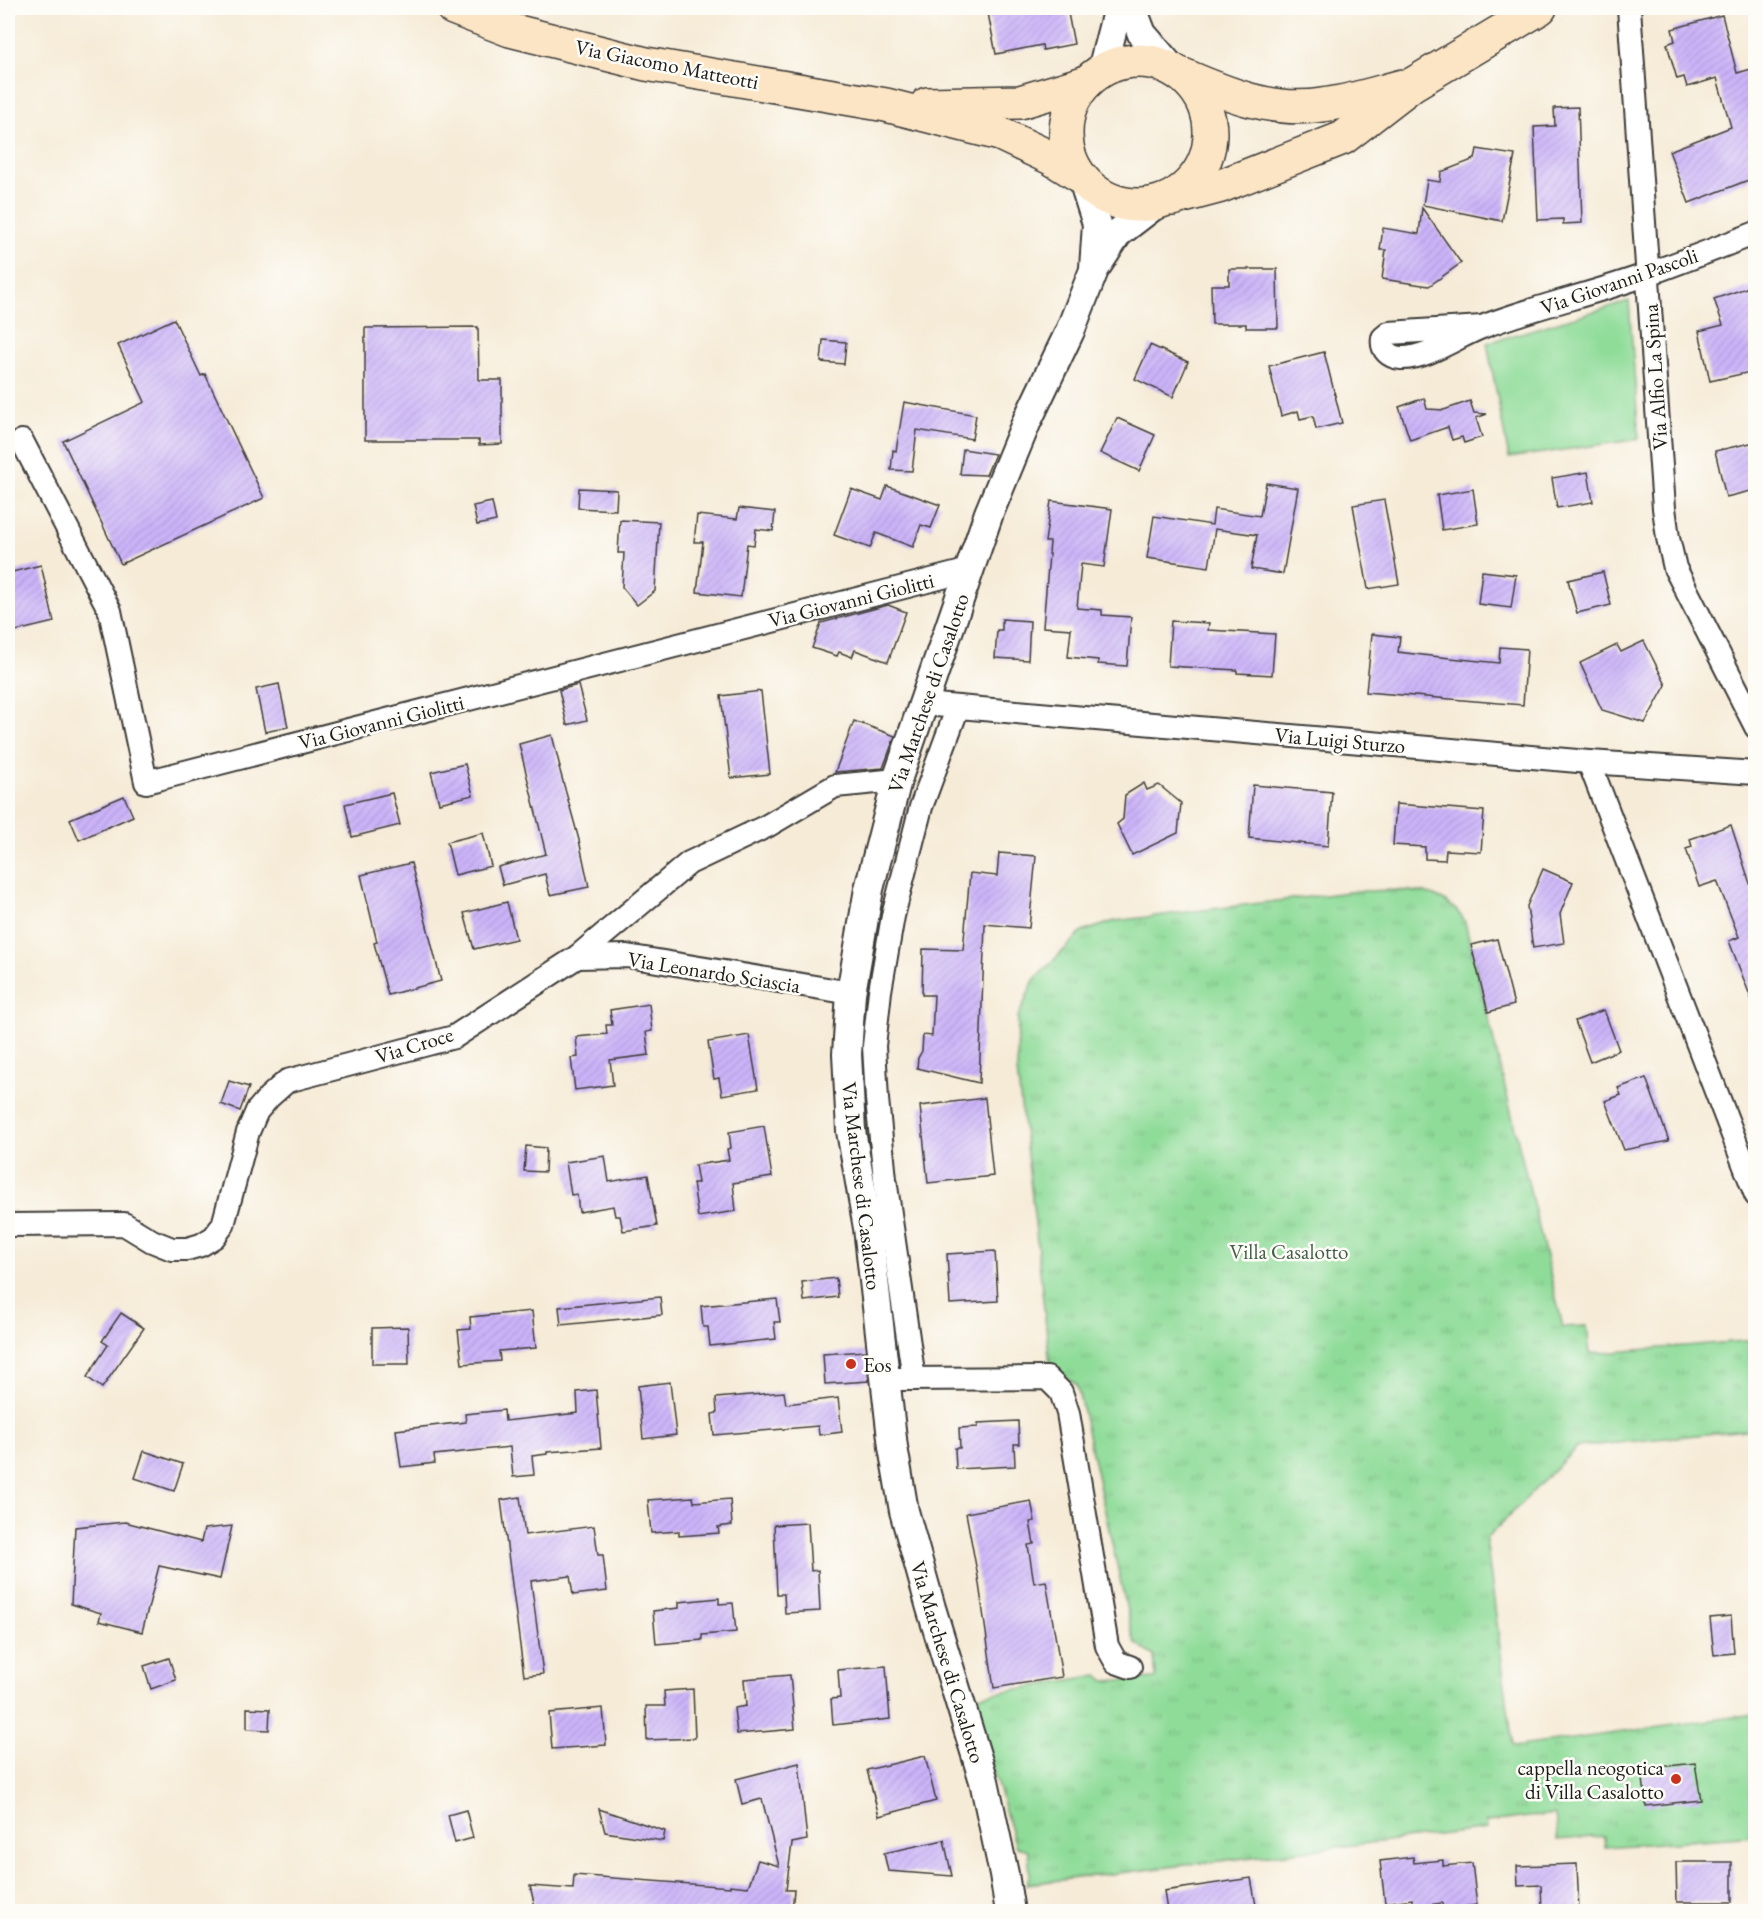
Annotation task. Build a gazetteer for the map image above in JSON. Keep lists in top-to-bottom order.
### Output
{
  "streets": {
    "main road": ["Via Giacomo Matteotti"],
    "street": [
      "Via Giovanni Pascoli",
      "Via Alfio La Spina",
      "Via Giovanni Giolitti",
      "Via Marchese di Casalotto",
      "Via Luigi Sturzo",
      "Via Leonardo Sciascia",
      "Via Croce"
    ]
  },
  "crossings": [
    ["Via Giovanni Pascoli", "Via Alfio La Spina"],
    ["Via Giovanni Giolitti", "Via Marchese di Casalotto"],
    ["Via Marchese di Casalotto", "Via Luigi Sturzo"],
    ["Via Marchese di Casalotto", "Via Leonardo Sciascia"],
    ["Via Marchese di Casalotto", "Via Croce"],
    ["Via Leonardo Sciascia", "Via Croce"]
  ],
  "parks": ["Villa Casalotto"],
  "places": ["Eos", "cappella neogotica di Villa Casalotto"]
}
